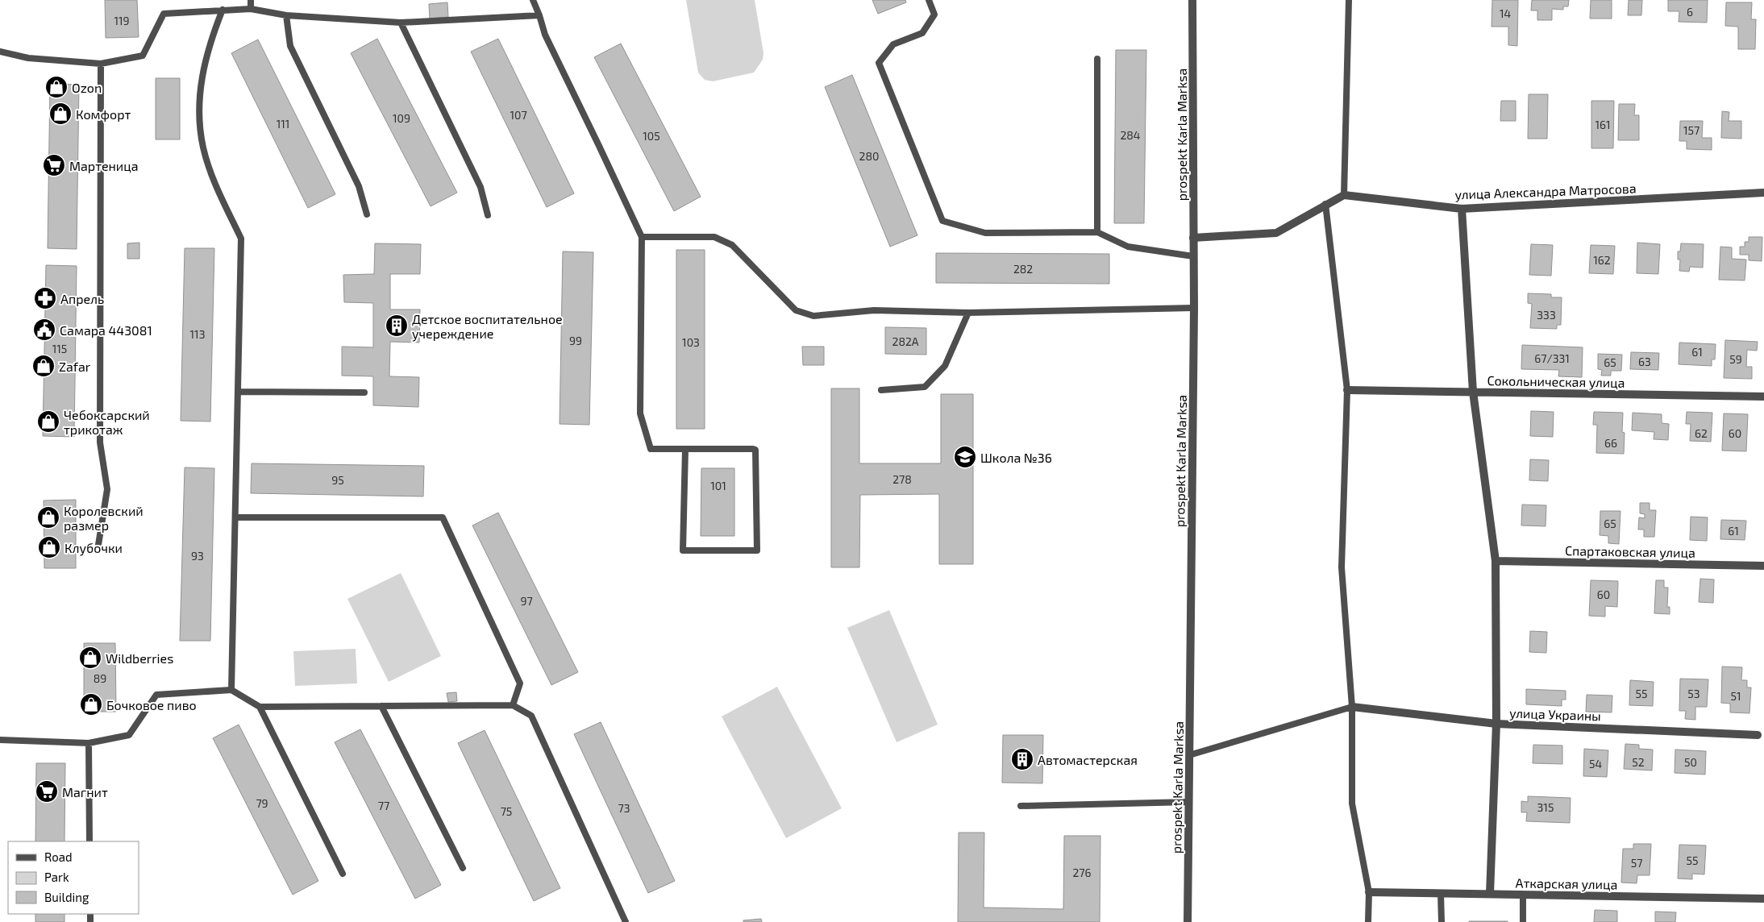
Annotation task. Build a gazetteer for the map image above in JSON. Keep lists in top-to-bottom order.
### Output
{
  "streets": {
    "street": [
      "prospekt Karla Marksa",
      "улица Александра Матросова",
      "Сокольническая улица",
      "Спартаковская улица",
      "улица Украины",
      "Аткарская улица"
    ]
  },
  "places": {
    "shop": [
      "Ozon",
      "Комфорт",
      "Zafar",
      "Чебоксарский трикотаж",
      "Королевский размер",
      "Клубочки",
      "Wildberries",
      "Бочковое пиво"
    ],
    "supermarket": ["Мартеница", "Магнит"],
    "pharmacy": ["Апрель"],
    "building": ["Детское воспитательное учереждение", "Автомастерская"],
    "public building": ["Самара 443081"],
    "school or university": ["Школа №36"]
  },
  "house_numbers": [
    "6",
    "14",
    "119",
    "107",
    "109",
    "111",
    "161",
    "157",
    "284",
    "105",
    "280",
    "162",
    "282",
    "333",
    "113",
    "99",
    "282А",
    "103",
    "115",
    "61",
    "67/331",
    "59",
    "63",
    "65",
    "62",
    "60",
    "66",
    "278",
    "95",
    "101",
    "65",
    "61",
    "93",
    "60",
    "97",
    "89",
    "55",
    "53",
    "51",
    "52",
    "50",
    "54",
    "79",
    "77",
    "315",
    "73",
    "75",
    "55",
    "57",
    "276"
  ],
  "legend": ["Road", "Park", "Building"]
}
